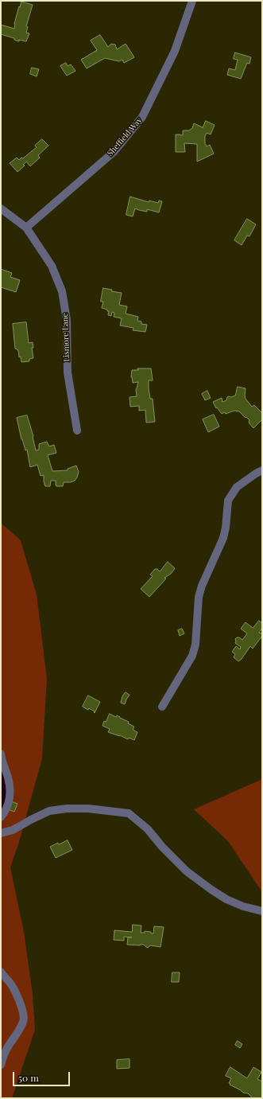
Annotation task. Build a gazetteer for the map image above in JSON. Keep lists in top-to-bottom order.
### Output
{
  "streets": {
    "street": ["Sheffield Way", "Lismore Lane"]
  },
  "crossings": [
    ["Sheffield Way", "Lismore Lane"]
  ],
  "scale_bar": "50 m"
}
